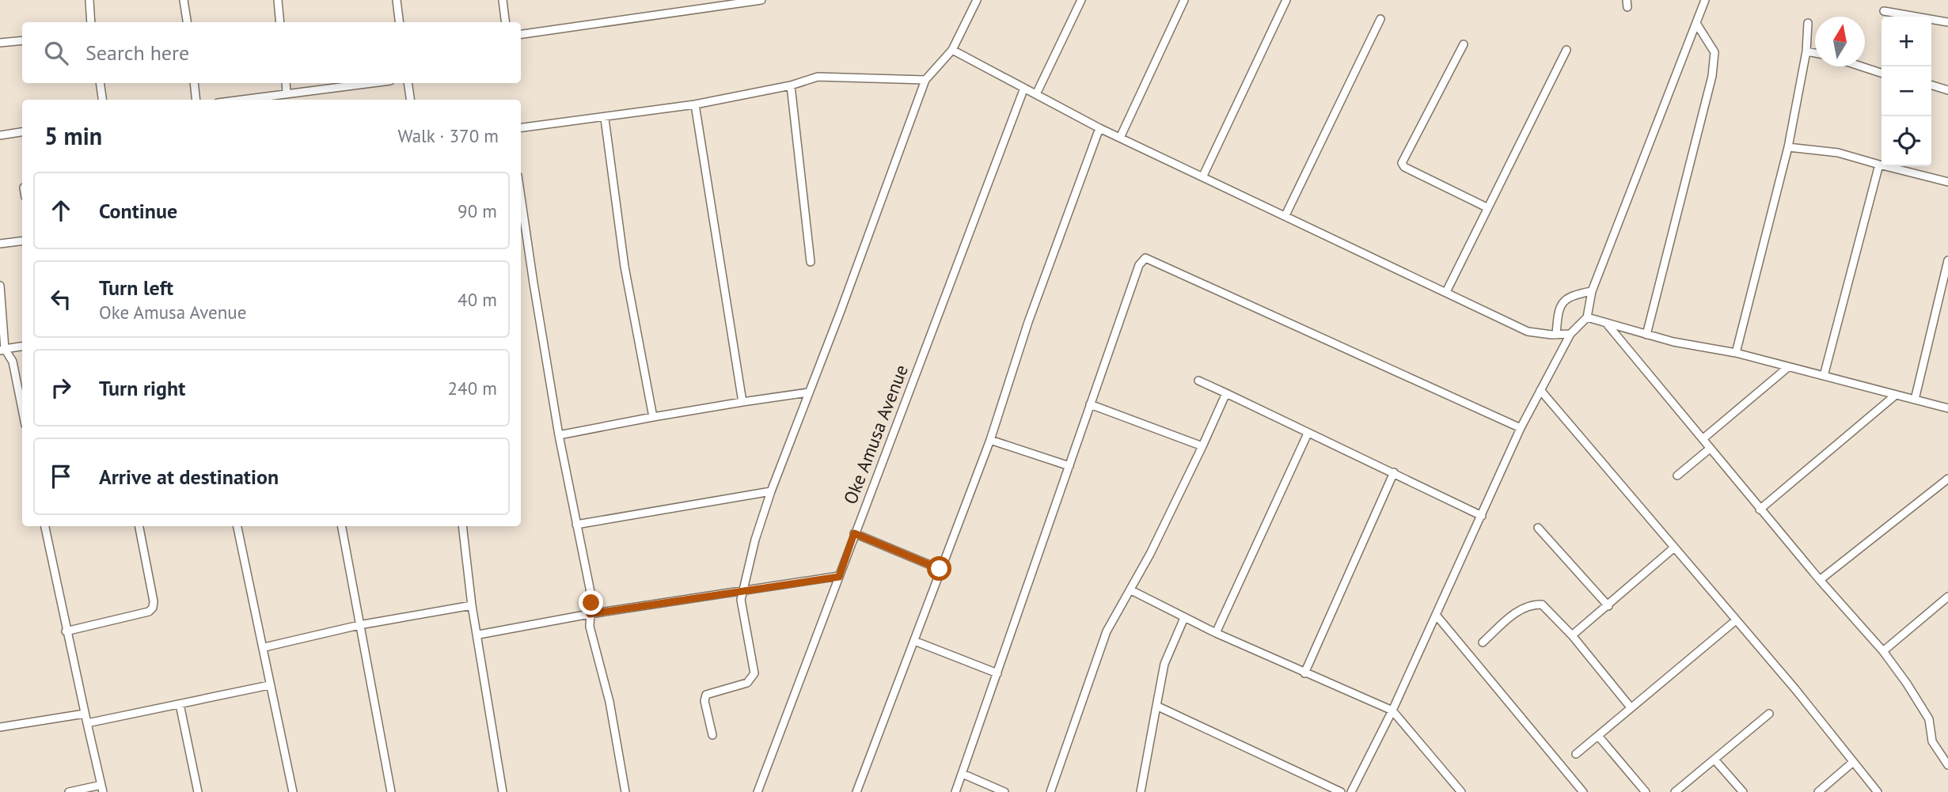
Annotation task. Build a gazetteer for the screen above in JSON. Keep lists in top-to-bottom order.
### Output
{
  "streets": {
    "street": ["Oke Amusa Avenue"]
  },
  "north": "top",
  "page": {
    "map_buttons": ["+", "−"],
    "search": "Search here",
    "heading": ["5 min", "Walk · 370 m"],
    "list": [
      ["Continue", "90 m"],
      ["Turn left", "Oke Amusa Avenue", "40 m"],
      ["Turn right", "240 m"],
      "Arrive at destination"
    ]
  }
}
